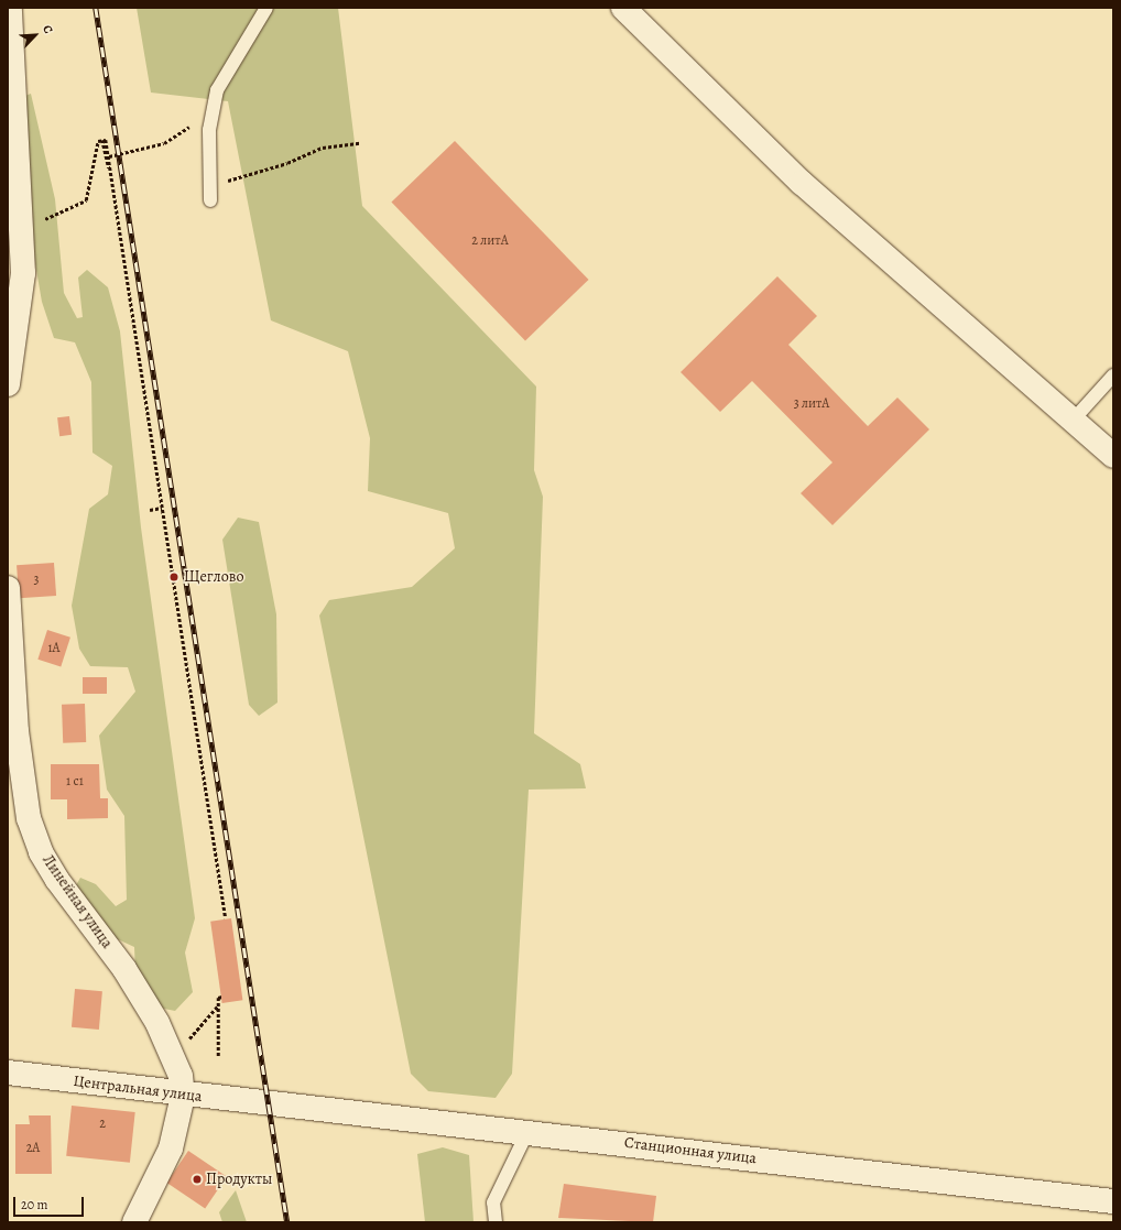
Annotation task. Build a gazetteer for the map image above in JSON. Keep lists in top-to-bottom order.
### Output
{
  "streets": {
    "street": ["Линейная улица", "Центральная улица", "Станционная улица"]
  },
  "crossings": [
    ["Линейная улица", "Центральная улица"],
    ["Центральная улица", "Станционная улица"]
  ],
  "places": ["Щеглово", "Продукты"],
  "house_numbers": [
    "2 литА",
    "3 литА",
    "3",
    "1А",
    "1 с1",
    "2",
    "2А"
  ],
  "scale_bar": "20 m",
  "north": "top right"
}
